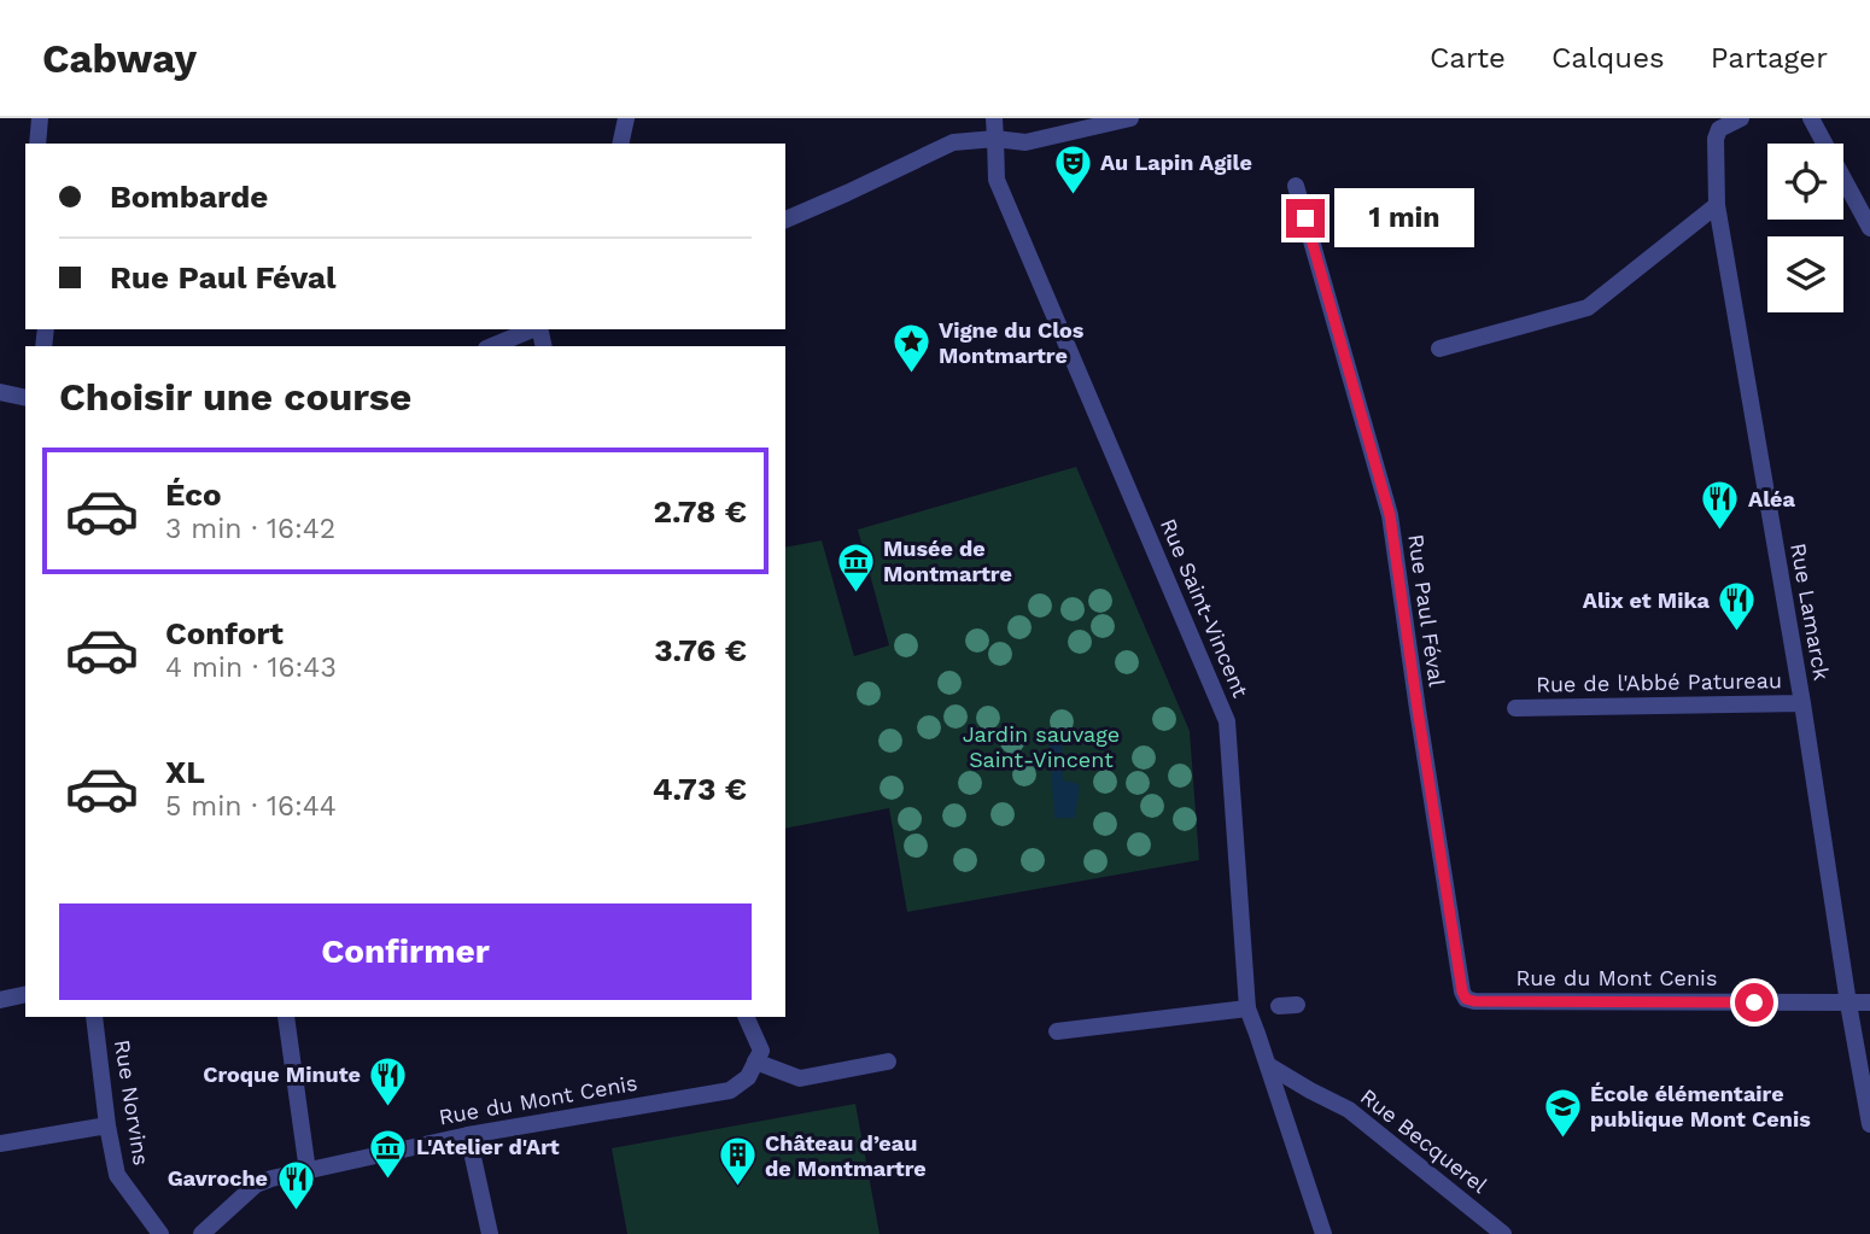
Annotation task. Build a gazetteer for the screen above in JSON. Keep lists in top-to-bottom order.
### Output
{
  "streets": {
    "street": [
      "Rue Saint-Vincent",
      "Rue Paul Féval",
      "Rue Lamarck",
      "Rue de l'Abbé Patureau",
      "Rue du Mont Cenis",
      "Rue Norvins",
      "Rue Becquerel"
    ]
  },
  "crossings": [
    ["Rue Saint-Vincent", "Rue Becquerel"],
    ["Rue Paul Féval", "Rue du Mont Cenis"],
    ["Rue Lamarck", "Rue de l'Abbé Patureau"],
    ["Rue Lamarck", "Rue du Mont Cenis"]
  ],
  "parks": ["Jardin sauvage Saint-Vincent"],
  "places": {
    "theatre": ["Au Lapin Agile"],
    "place": ["Vigne du Clos Montmartre"],
    "restaurant": [
      "Aléa",
      "Alix et Mika",
      "Croque Minute",
      "Gavroche"
    ],
    "museum": ["Musée de Montmartre", "L'Atelier d'Art"],
    "school or university": ["École élémentaire publique Mont Cenis"],
    "building": ["Château d’eau de Montmartre"]
  },
  "page": {
    "header": "Cabway",
    "nav": ["Carte", "Calques", "Partager"],
    "banner": ["Bombarde", "Rue Paul Féval"],
    "bubble": "1 min",
    "heading": "Choisir une course",
    "list": [
      {
        "name": "Éco",
        "note": "3 min · 16:42",
        "value": "2.78 €"
      },
      {
        "name": "Confort",
        "note": "4 min · 16:43",
        "value": "3.76 €"
      },
      {
        "name": "XL",
        "note": "5 min · 16:44",
        "value": "4.73 €"
      }
    ],
    "buttons": "Confirmer"
  }
}
